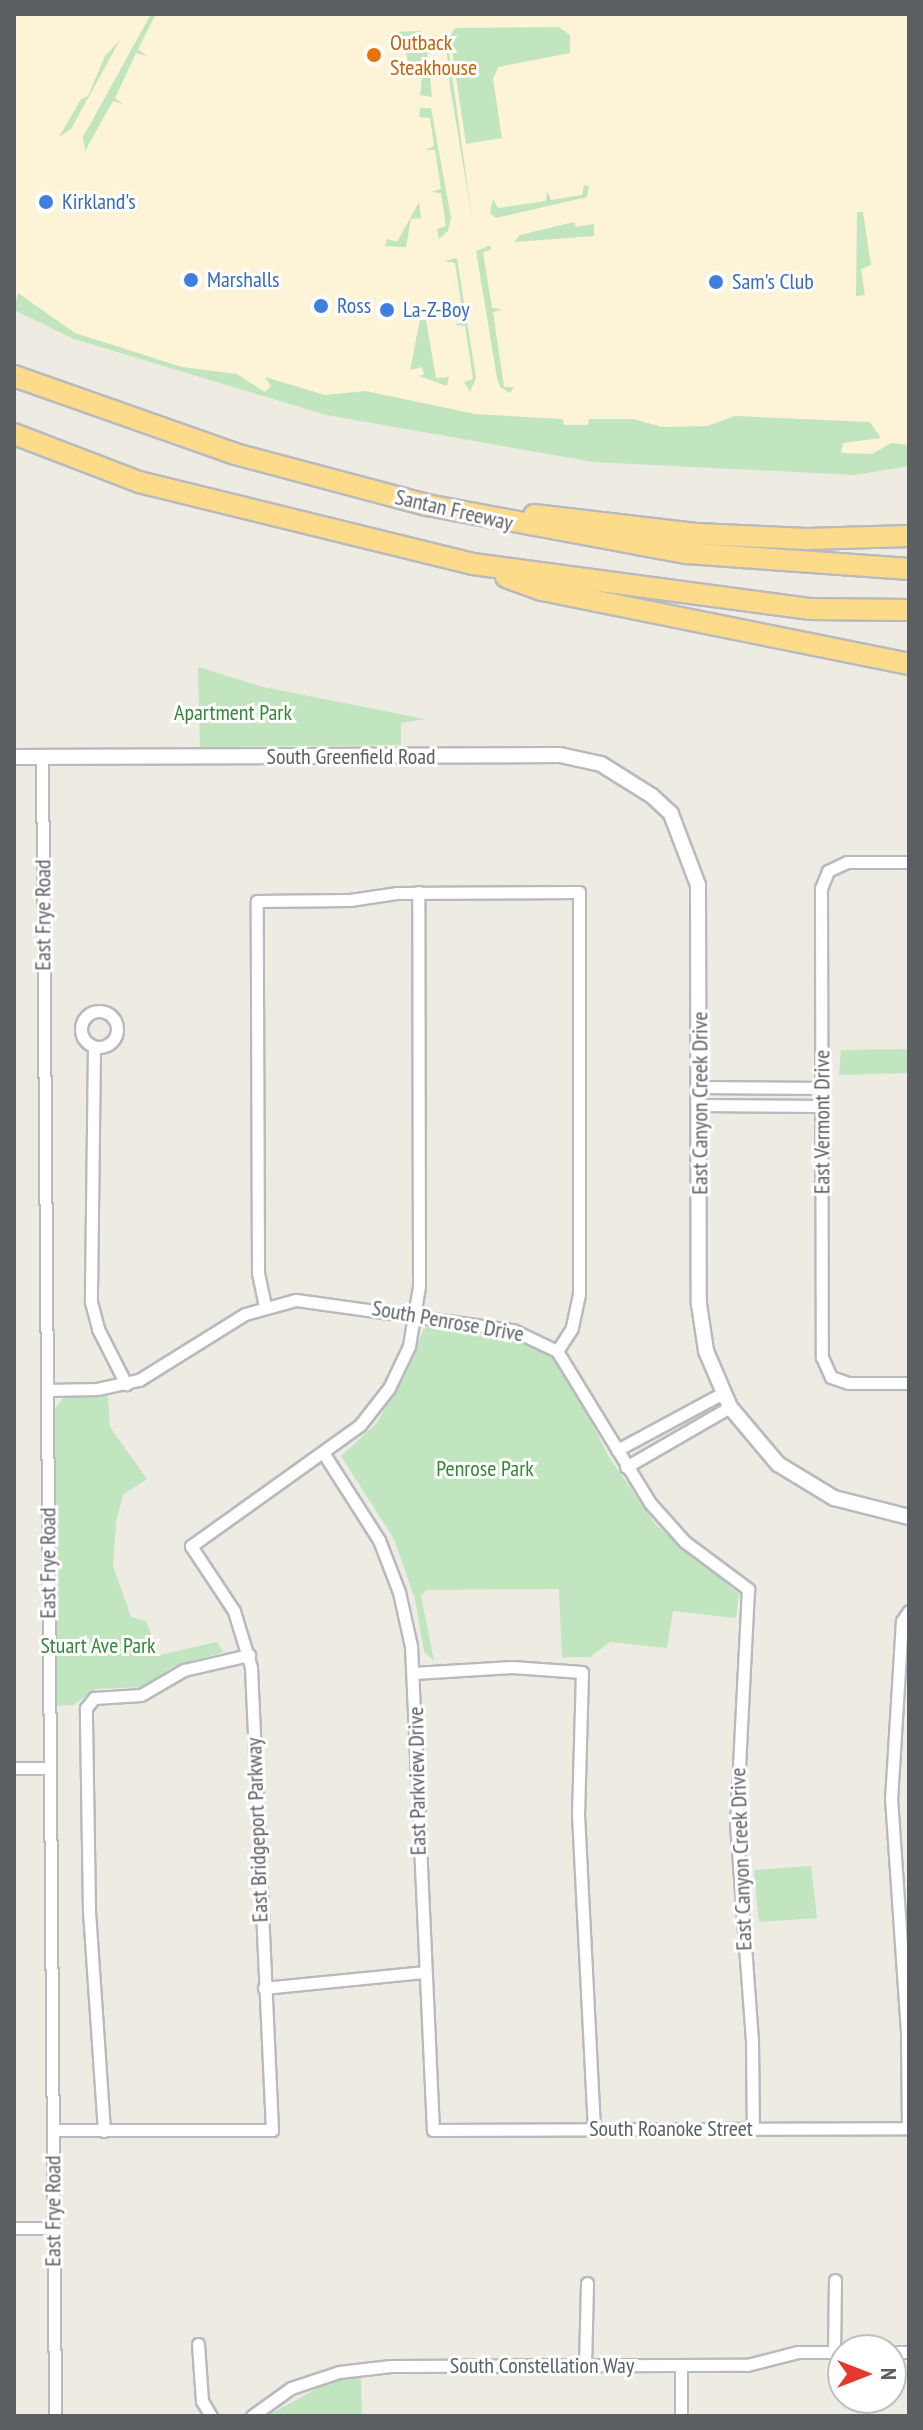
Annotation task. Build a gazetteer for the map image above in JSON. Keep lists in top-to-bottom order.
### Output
{
  "streets": {
    "highway": ["Santan Freeway"],
    "street": [
      "South Greenfield Road",
      "East Frye Road",
      "East Canyon Creek Drive",
      "East Vermont Drive",
      "South Penrose Drive",
      "East Parkview Drive",
      "East Bridgeport Parkway",
      "South Roanoke Street",
      "South Constellation Way"
    ]
  },
  "crossings": [
    ["South Greenfield Road", "East Frye Road"],
    ["South Greenfield Road", "East Canyon Creek Drive"],
    ["East Frye Road", "South Penrose Drive"],
    ["East Canyon Creek Drive", "South Roanoke Street"],
    ["East Parkview Drive", "East Bridgeport Parkway"],
    ["East Parkview Drive", "South Roanoke Street"]
  ],
  "parks": ["Apartment Park", "Penrose Park", "Stuart Ave Park"],
  "places": [
    "Outback Steakhouse",
    "Kirkland's",
    "Marshalls",
    "Sam's Club",
    "Ross",
    "La-Z-Boy"
  ],
  "north": "right"
}
